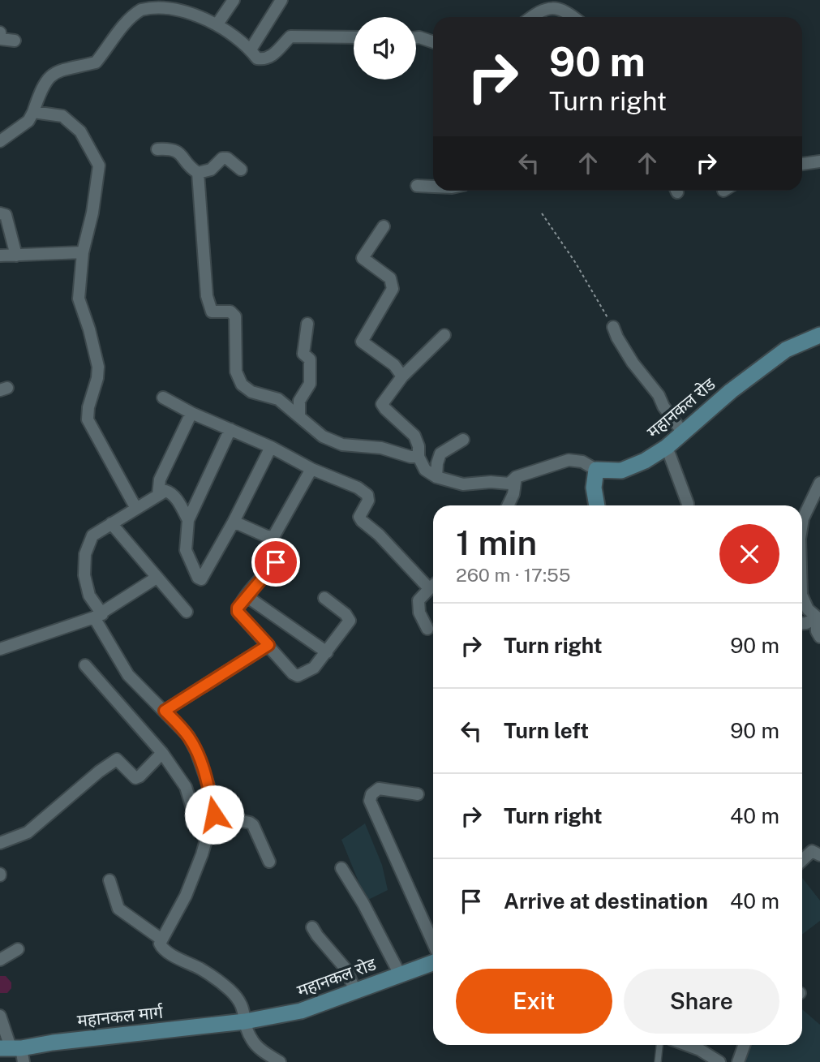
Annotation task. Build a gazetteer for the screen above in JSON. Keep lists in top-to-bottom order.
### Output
{
  "streets": {
    "main road": ["महानकल रोड", "महानकल मार्ग"]
  },
  "crossings": [
    ["महानकल रोड", "महानकल मार्ग"]
  ],
  "page": {
    "turn": ["90 m", "Turn right"],
    "heading": ["1 min", "260 m · 17:55"],
    "list": [
      {
        "name": "Turn right",
        "value": "90 m"
      },
      {
        "name": "Turn left",
        "value": "90 m"
      },
      {
        "name": "Turn right",
        "value": "40 m"
      },
      {
        "name": "Arrive at destination",
        "value": "40 m"
      }
    ],
    "buttons": ["Exit", "Share"]
  }
}
